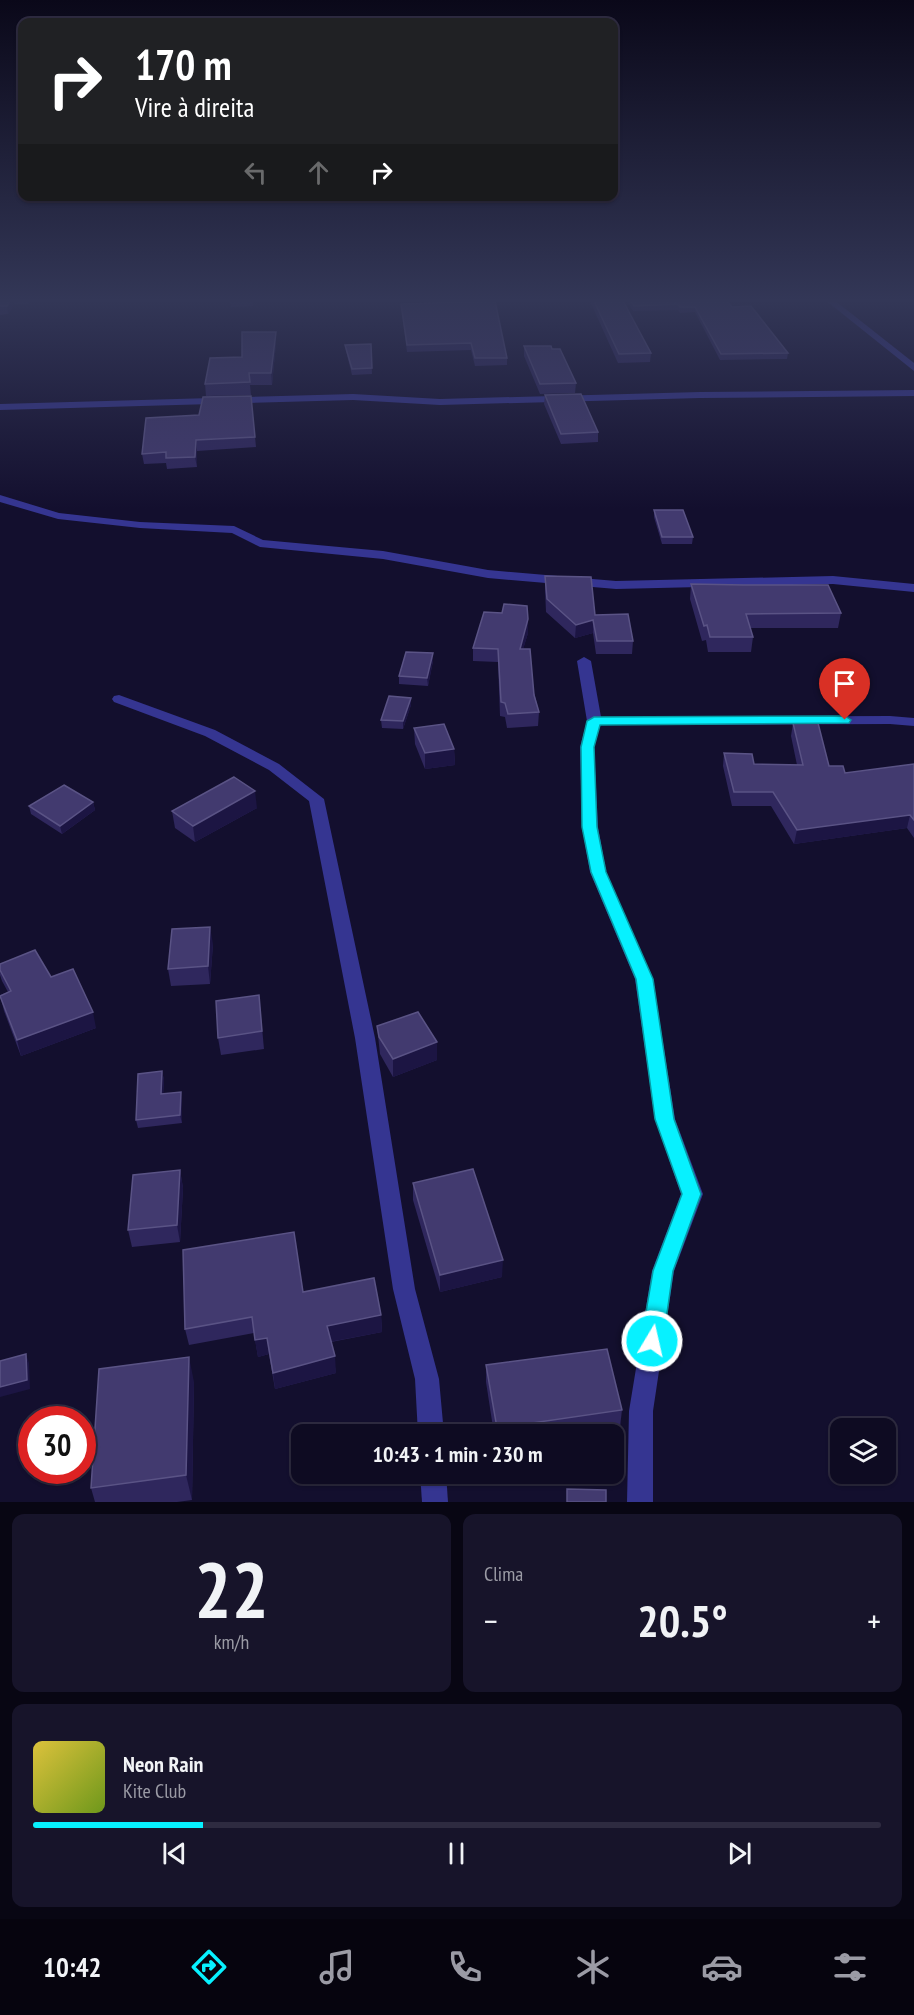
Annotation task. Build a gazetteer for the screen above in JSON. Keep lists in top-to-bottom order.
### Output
{
  "page": {
    "turn": ["170 m", "Vire à direita"],
    "limit": "30",
    "trip": "10:43 · 1 min · 230 m",
    "tile": [
      ["22", "km/h"],
      "Clima"
    ],
    "heat": ["−", "20.5°", "+"],
    "song": ["Neon Rain", "Kite Club"],
    "tabs": "10:42"
  }
}
